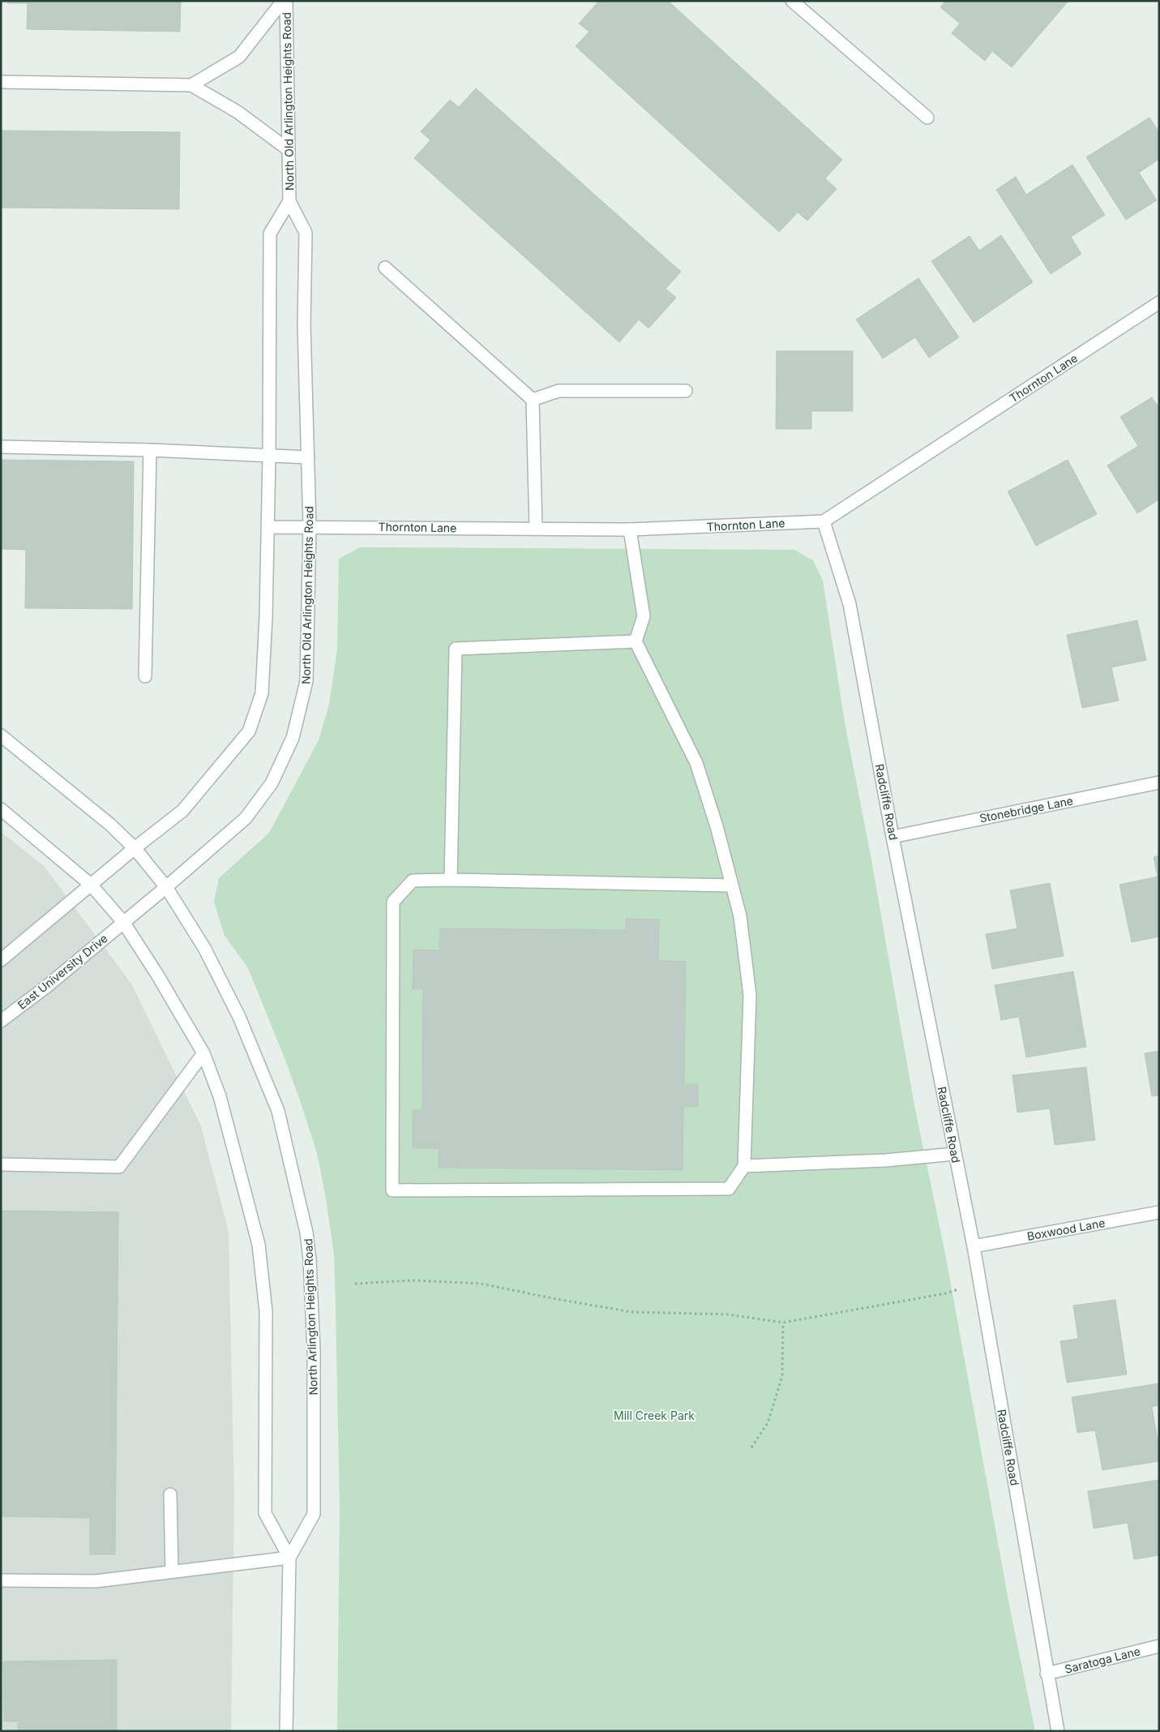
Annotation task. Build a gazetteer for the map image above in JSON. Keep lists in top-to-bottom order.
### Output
{
  "streets": {
    "street": [
      "North Old Arlington Heights Road",
      "Thornton Lane",
      "Radcliffe Road",
      "Stonebridge Lane",
      "East University Drive",
      "Boxwood Lane",
      "North Arlington Heights Road",
      "Saratoga Lane"
    ]
  },
  "crossings": [
    ["North Old Arlington Heights Road", "Thornton Lane"],
    ["North Old Arlington Heights Road", "East University Drive"],
    ["North Old Arlington Heights Road", "North Arlington Heights Road"],
    ["Thornton Lane", "Radcliffe Road"],
    ["Radcliffe Road", "Stonebridge Lane"],
    ["Radcliffe Road", "Boxwood Lane"],
    ["Radcliffe Road", "Saratoga Lane"],
    ["East University Drive", "North Arlington Heights Road"]
  ],
  "parks": ["Mill Creek Park"]
}
